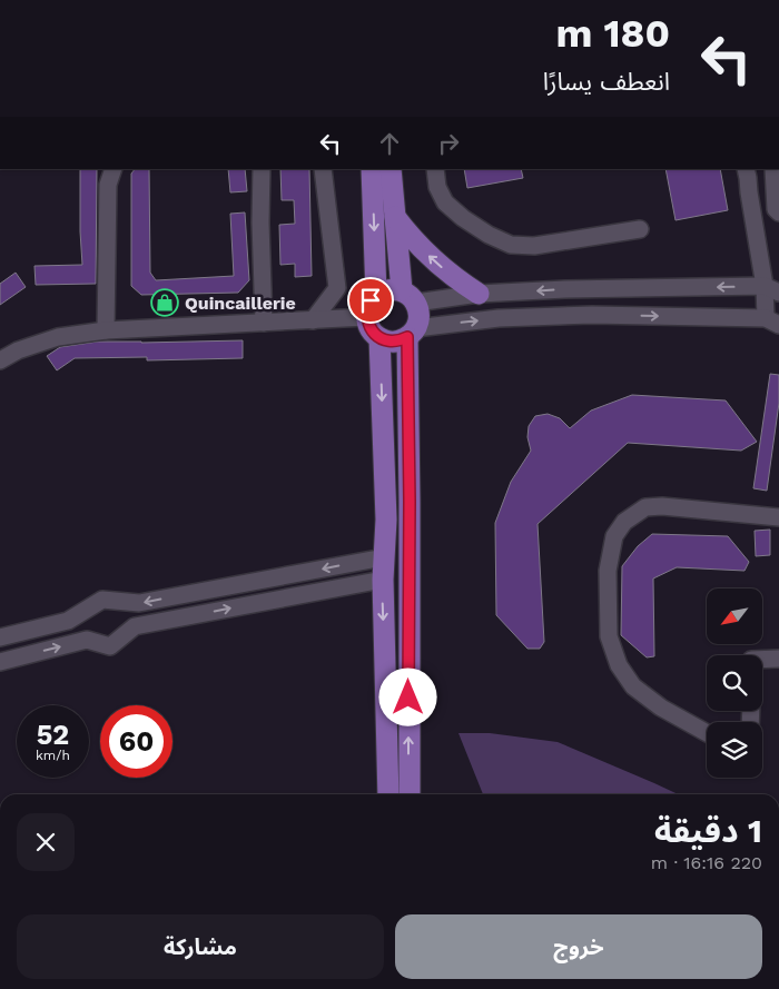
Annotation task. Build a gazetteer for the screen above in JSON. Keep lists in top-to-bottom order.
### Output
{
  "places": {
    "shop": ["Quincaillerie"]
  },
  "north": "bottom left",
  "page": {
    "turn": ["180 m", "انعطف يسارًا"],
    "speed": "52 km/h",
    "limit": "60",
    "heading": ["1 دقيقة", "220 m · 16:16"],
    "buttons": ["خروج", "مشاركة"]
  }
}
